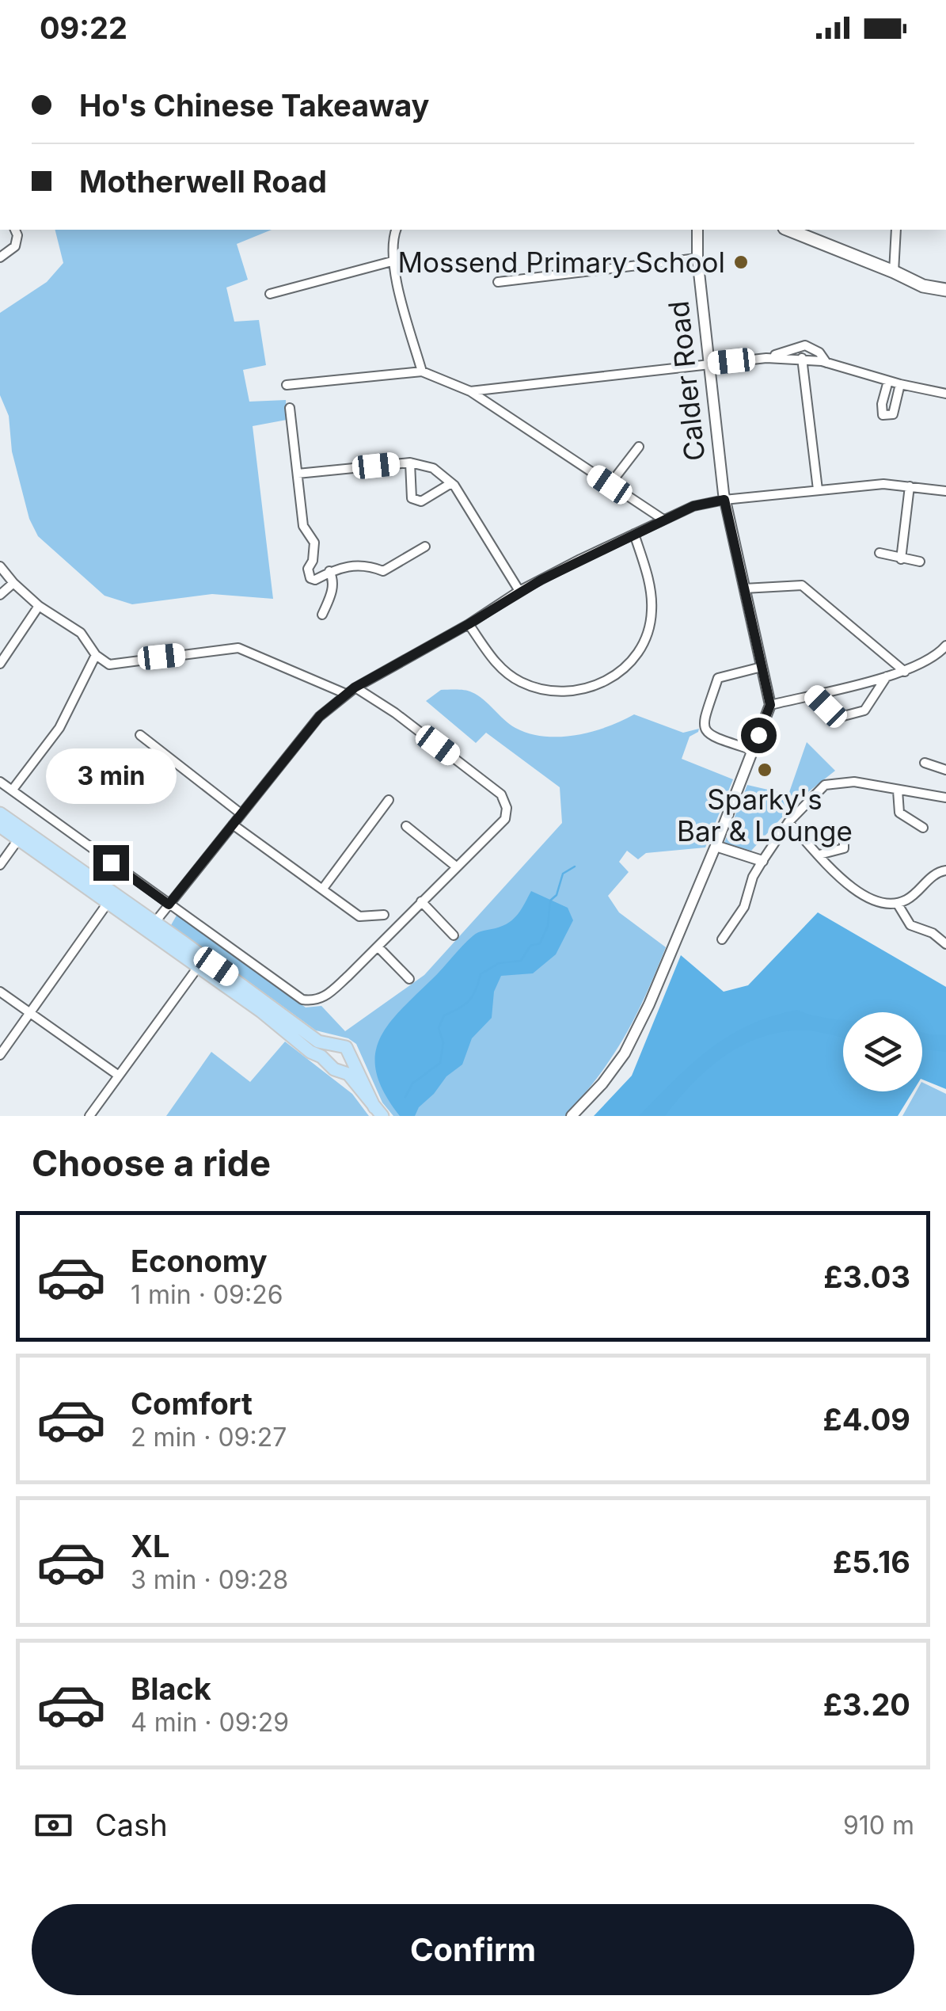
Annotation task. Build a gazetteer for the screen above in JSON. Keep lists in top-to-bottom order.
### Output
{
  "streets": {
    "street": ["Calder Road"]
  },
  "places": ["Mossend Primary School", "Sparky's Bar & Lounge"],
  "page": {
    "status": "09:22",
    "banner": ["Ho's Chinese Takeaway", "Motherwell Road"],
    "bubble": "3 min",
    "heading": "Choose a ride",
    "list": [
      {
        "name": "Economy",
        "note": "1 min · 09:26",
        "value": "£3.03"
      },
      {
        "name": "Comfort",
        "note": "2 min · 09:27",
        "value": "£4.09"
      },
      {
        "name": "XL",
        "note": "3 min · 09:28",
        "value": "£5.16"
      },
      {
        "name": "Black",
        "note": "4 min · 09:29",
        "value": "£3.20"
      }
    ],
    "pay": ["Cash", "910 m"],
    "buttons": "Confirm"
  }
}
